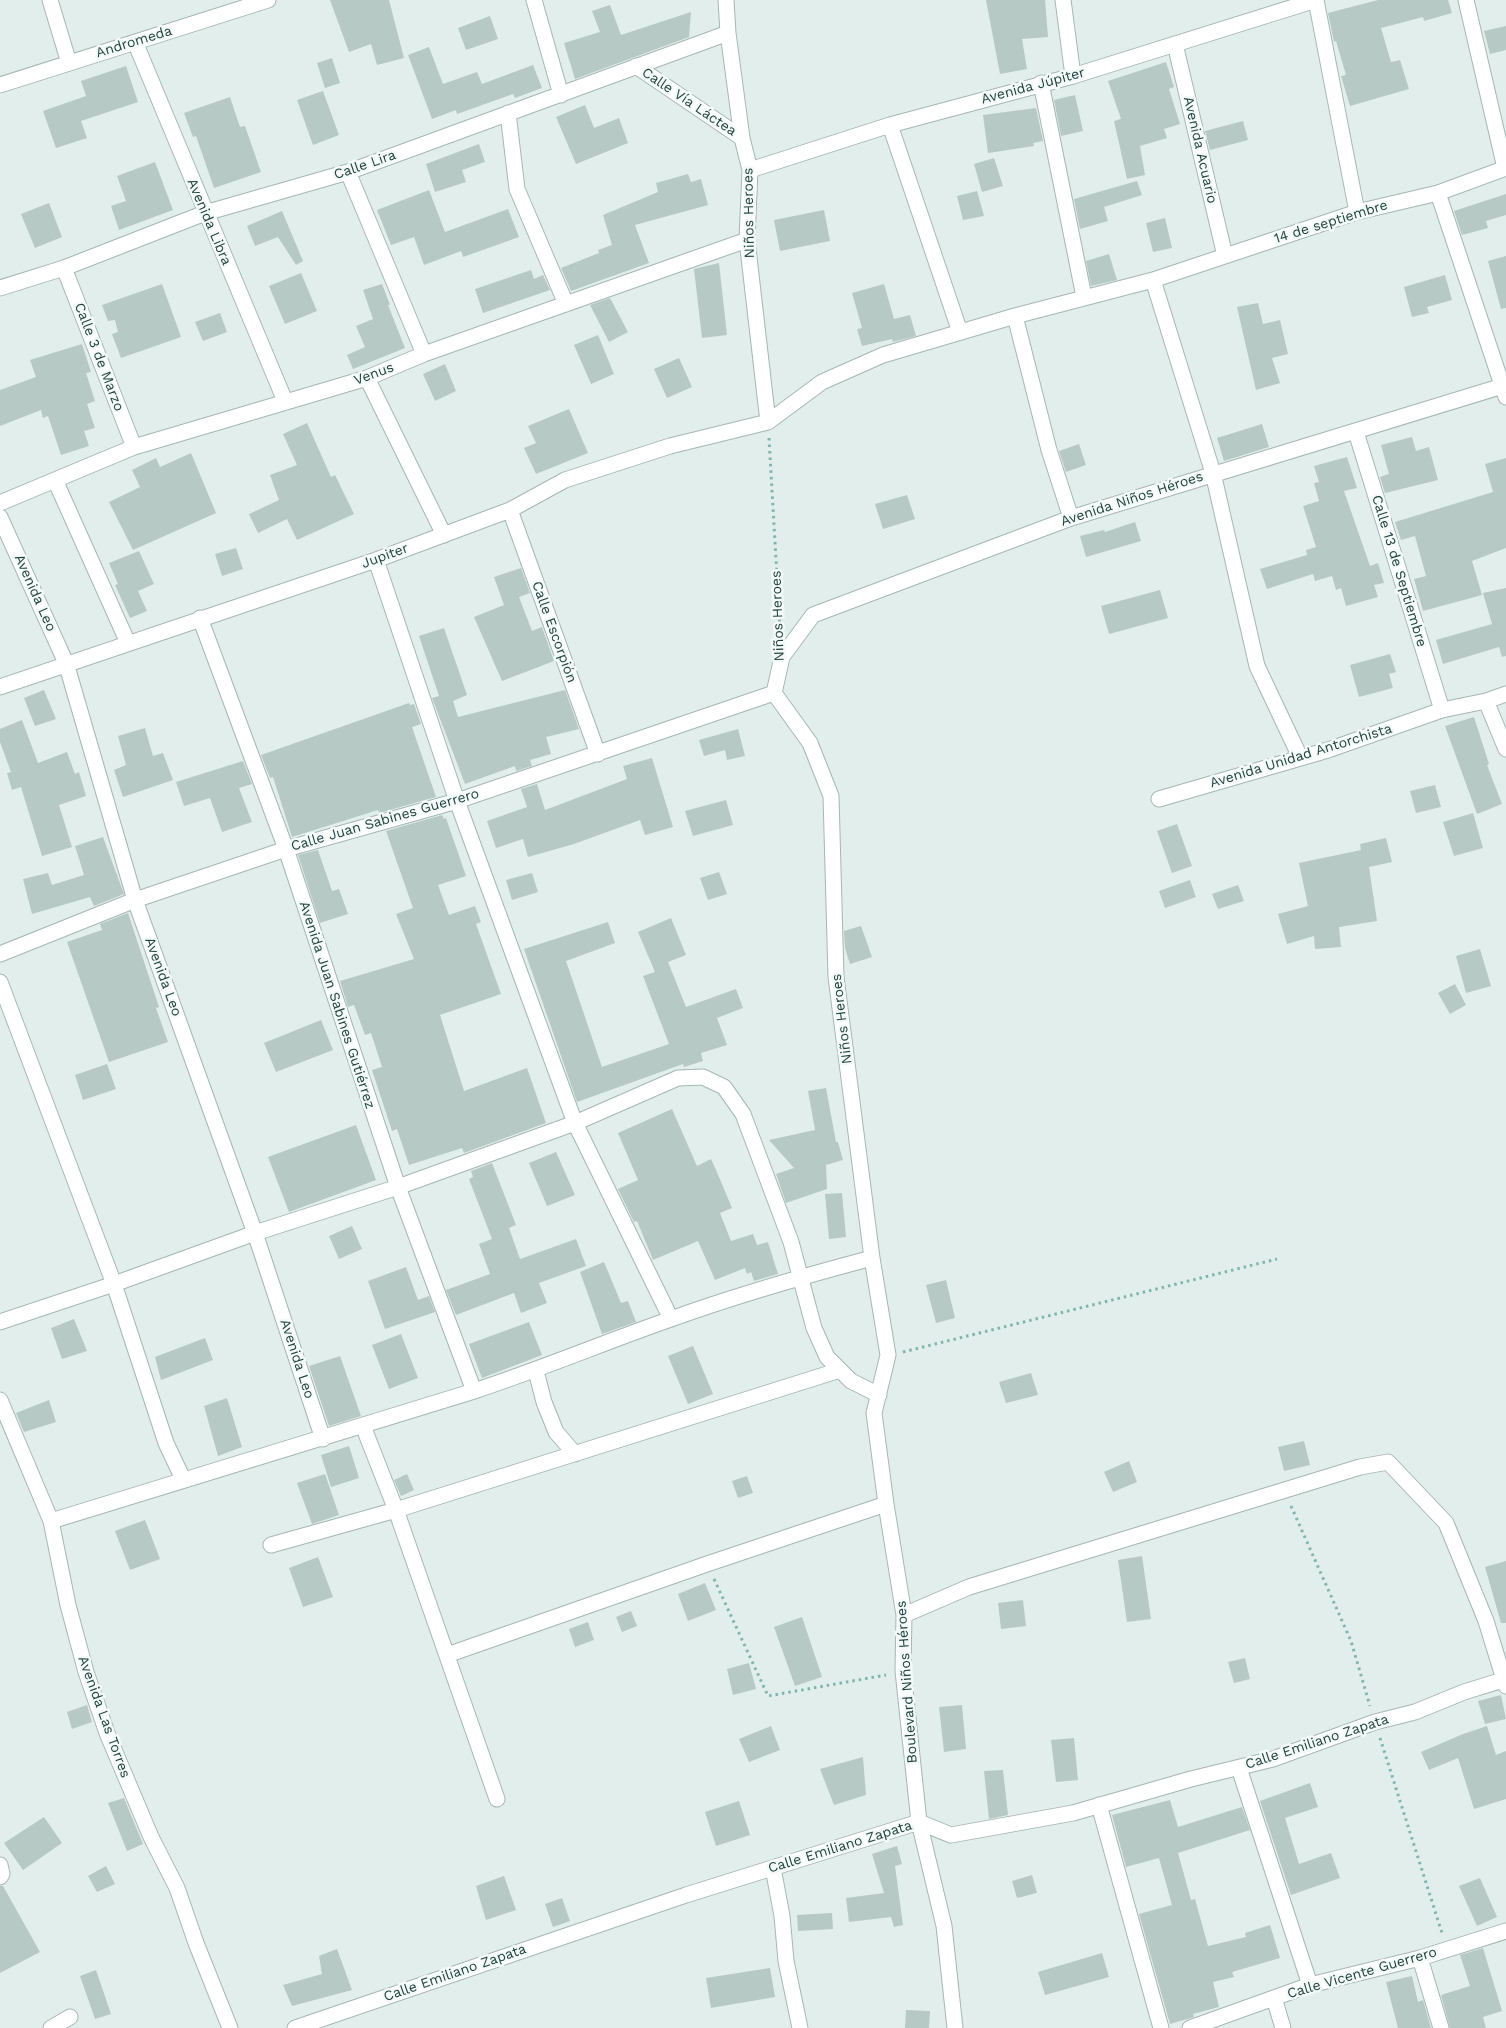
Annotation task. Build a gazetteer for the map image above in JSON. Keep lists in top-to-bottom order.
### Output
{
  "streets": {
    "street": [
      "Andromeda",
      "Avenida Júpiter",
      "Calle Vía Láctea",
      "Avenida Acuario",
      "Calle Lira",
      "Niños Heroes",
      "Avenida Libra",
      "14 de septiembre",
      "Calle 3 de Marzo",
      "Venus",
      "Avenida Niños Héroes",
      "Jupiter",
      "Calle 13 de Septiembre",
      "Avenida Leo",
      "Calle Escorpión",
      "Avenida Unidad Antorchista",
      "Calle Juan Sabines Guerrero",
      "Avenida Juan Sabines Gutiérrez",
      "Boulevard Niños Héroes",
      "Avenida Las Torres",
      "Calle Emiliano Zapata",
      "Calle Vicente Guerrero"
    ]
  },
  "crossings": [
    ["Andromeda", "Avenida Libra"],
    ["Avenida Júpiter", "Avenida Acuario"],
    ["Avenida Júpiter", "Niños Heroes"],
    ["Calle Vía Láctea", "Calle Lira"],
    ["Calle Vía Láctea", "Niños Heroes"],
    ["Avenida Acuario", "14 de septiembre"],
    ["Calle Lira", "Niños Heroes"],
    ["Calle Lira", "Avenida Libra"],
    ["Calle Lira", "Calle 3 de Marzo"],
    ["Niños Heroes", "14 de septiembre"],
    ["Niños Heroes", "Venus"],
    ["Niños Heroes", "Avenida Niños Héroes"],
    ["Niños Heroes", "Jupiter"],
    ["Niños Heroes", "Calle Juan Sabines Guerrero"],
    ["Niños Heroes", "Boulevard Niños Héroes"],
    ["Avenida Libra", "Venus"],
    ["14 de septiembre", "Jupiter"],
    ["Calle 3 de Marzo", "Venus"],
    ["Avenida Niños Héroes", "Calle 13 de Septiembre"],
    ["Jupiter", "Avenida Leo"],
    ["Jupiter", "Calle Escorpión"],
    ["Jupiter", "Avenida Juan Sabines Gutiérrez"],
    ["Calle 13 de Septiembre", "Avenida Unidad Antorchista"],
    ["Avenida Leo", "Calle Juan Sabines Guerrero"],
    ["Calle Escorpión", "Calle Juan Sabines Guerrero"],
    ["Calle Juan Sabines Guerrero", "Avenida Juan Sabines Gutiérrez"],
    ["Boulevard Niños Héroes", "Calle Emiliano Zapata"]
  ]
}
